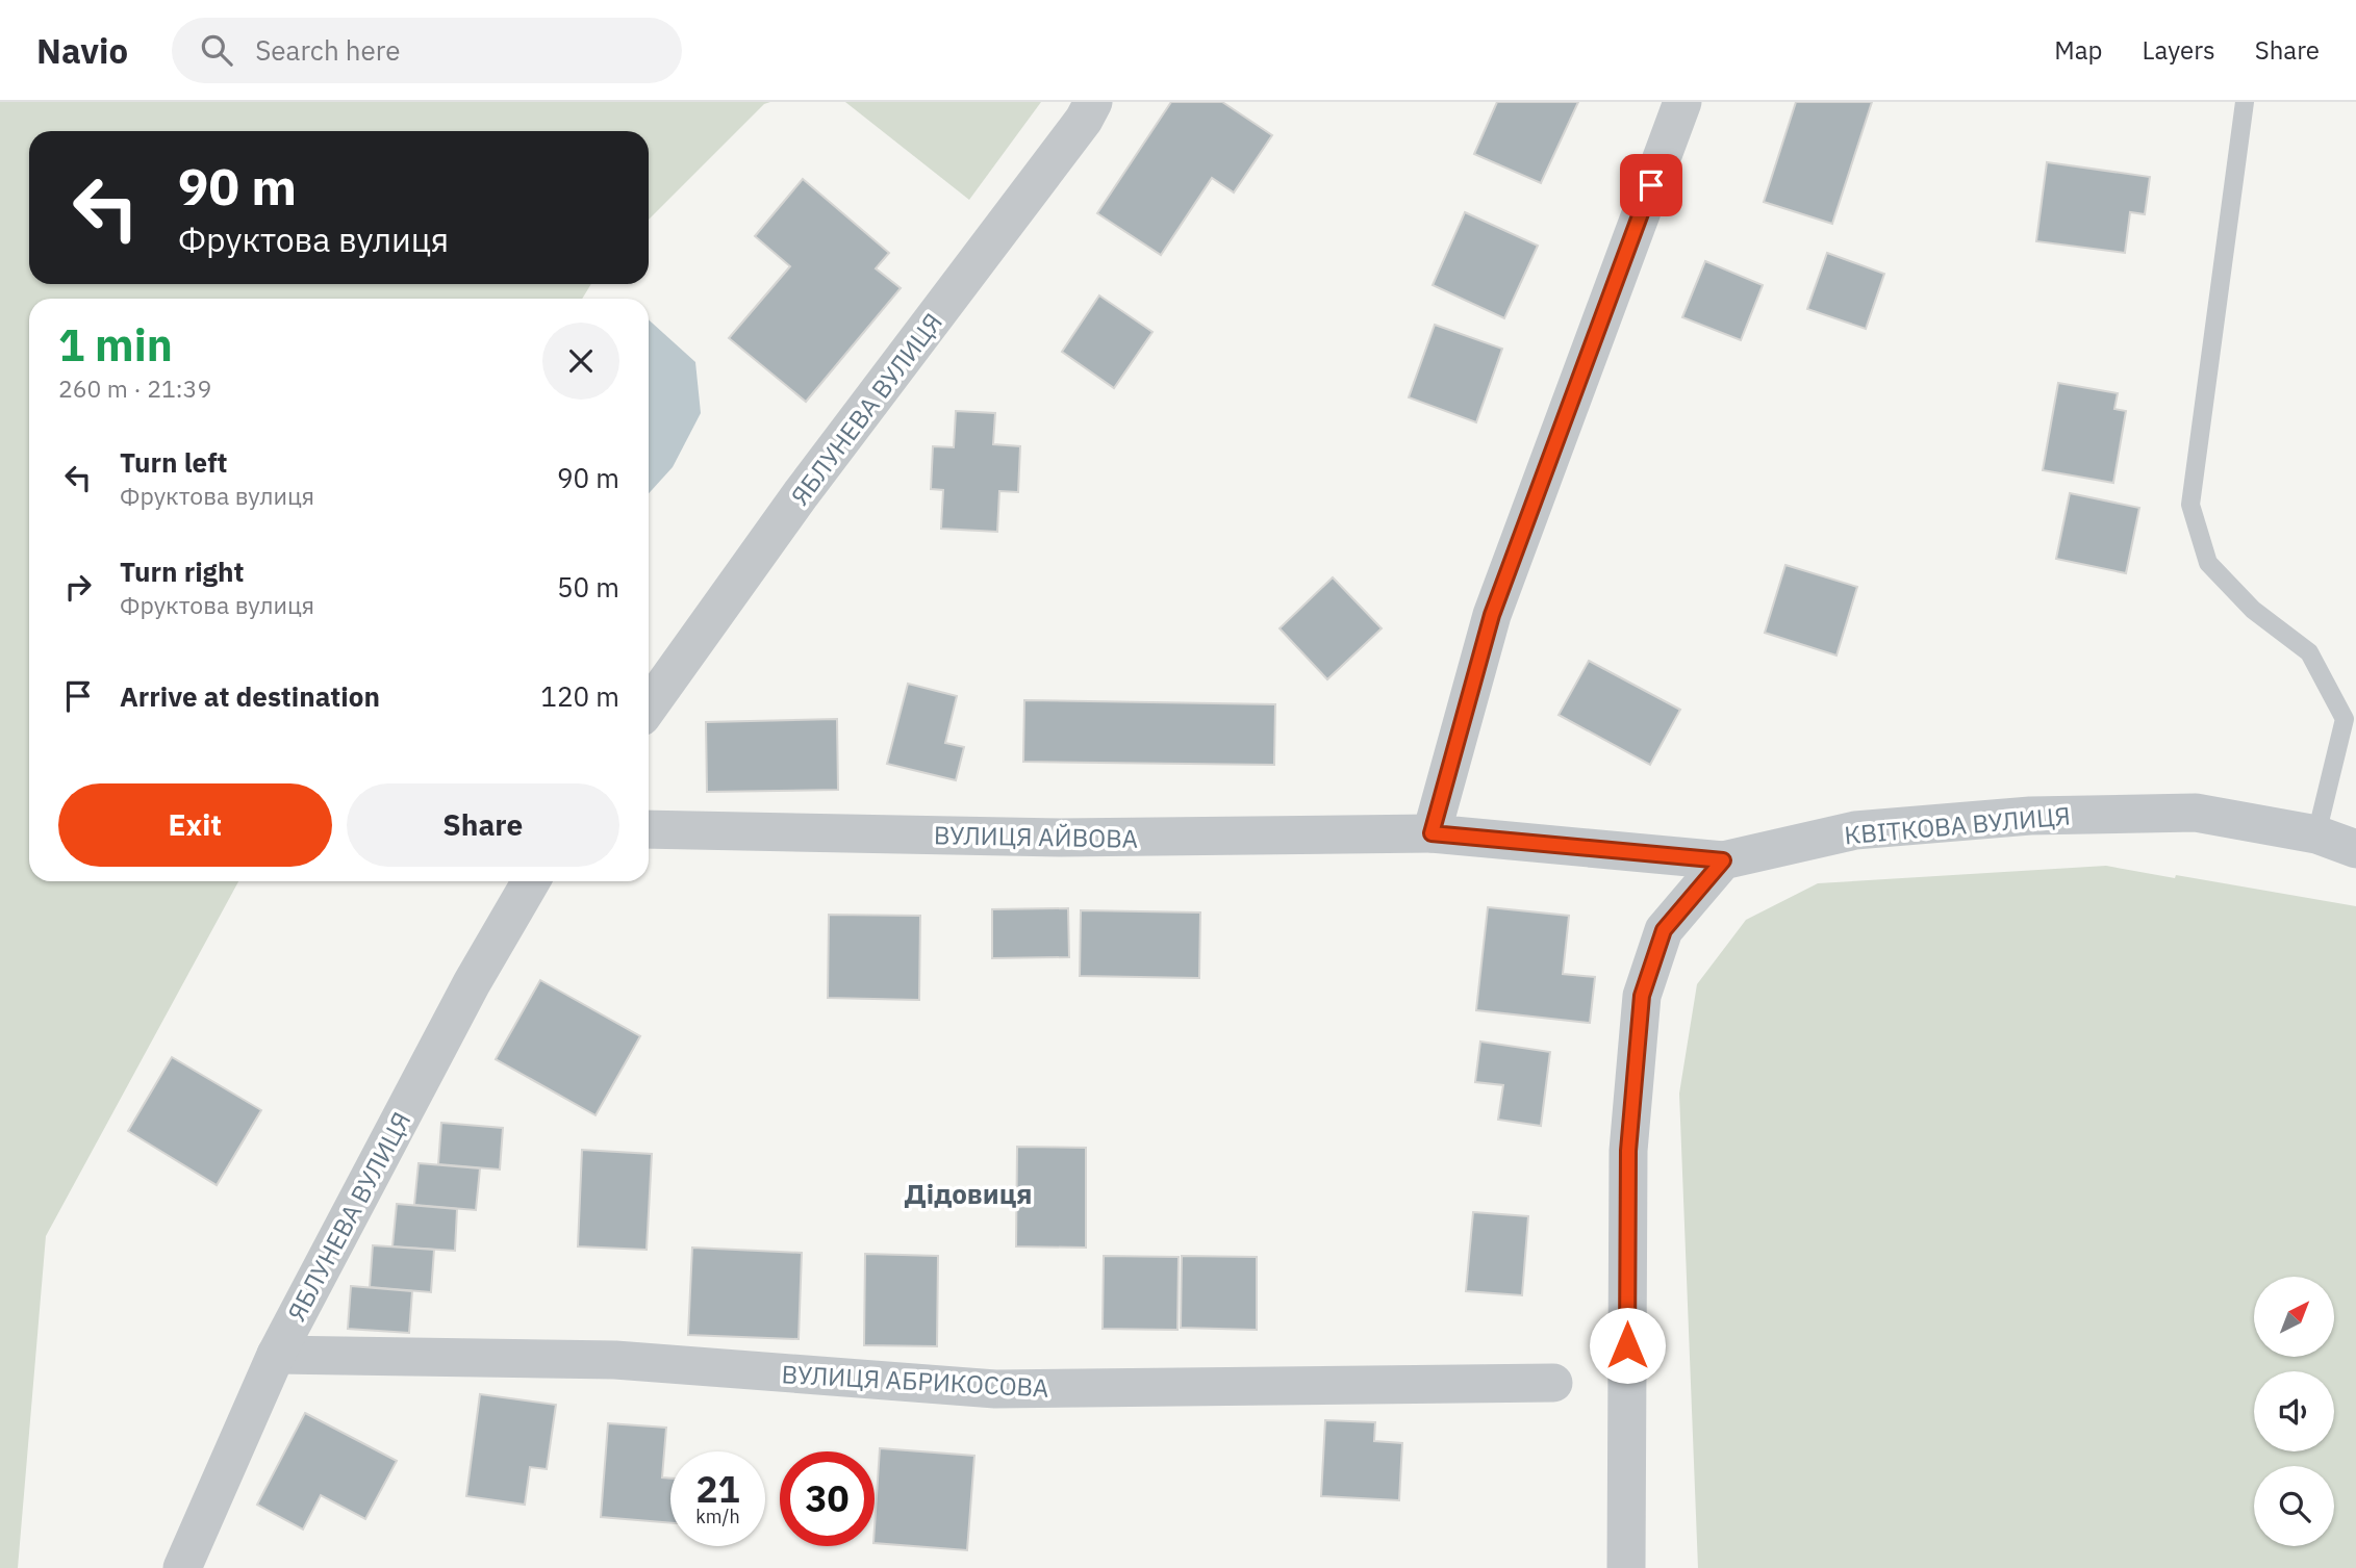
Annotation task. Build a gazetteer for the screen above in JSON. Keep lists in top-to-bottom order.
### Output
{
  "streets": {
    "street": [
      "ЯБЛУНЕВА ВУЛИЦЯ",
      "КВІТКОВА ВУЛИЦЯ",
      "ВУЛИЦЯ АЙВОВА",
      "ВУЛИЦЯ АБРИКОСОВА"
    ]
  },
  "crossings": [
    ["ЯБЛУНЕВА ВУЛИЦЯ", "ВУЛИЦЯ АБРИКОСОВА"],
    ["КВІТКОВА ВУЛИЦЯ", "ВУЛИЦЯ АЙВОВА"]
  ],
  "districts": ["Дідовиця"],
  "north": "top right",
  "page": {
    "header": "Navio",
    "search": "Search here",
    "nav": ["Map", "Layers", "Share"],
    "turn": ["90 m", "Фруктова вулиця"],
    "heading": ["1 min", "260 m · 21:39"],
    "list": [
      {
        "name": "Turn left",
        "note": "Фруктова вулиця",
        "value": "90 m"
      },
      {
        "name": "Turn right",
        "note": "Фруктова вулиця",
        "value": "50 m"
      },
      {
        "name": "Arrive at destination",
        "value": "120 m"
      }
    ],
    "buttons": ["Exit", "Share"],
    "speed": "21 km/h",
    "limit": "30"
  }
}
